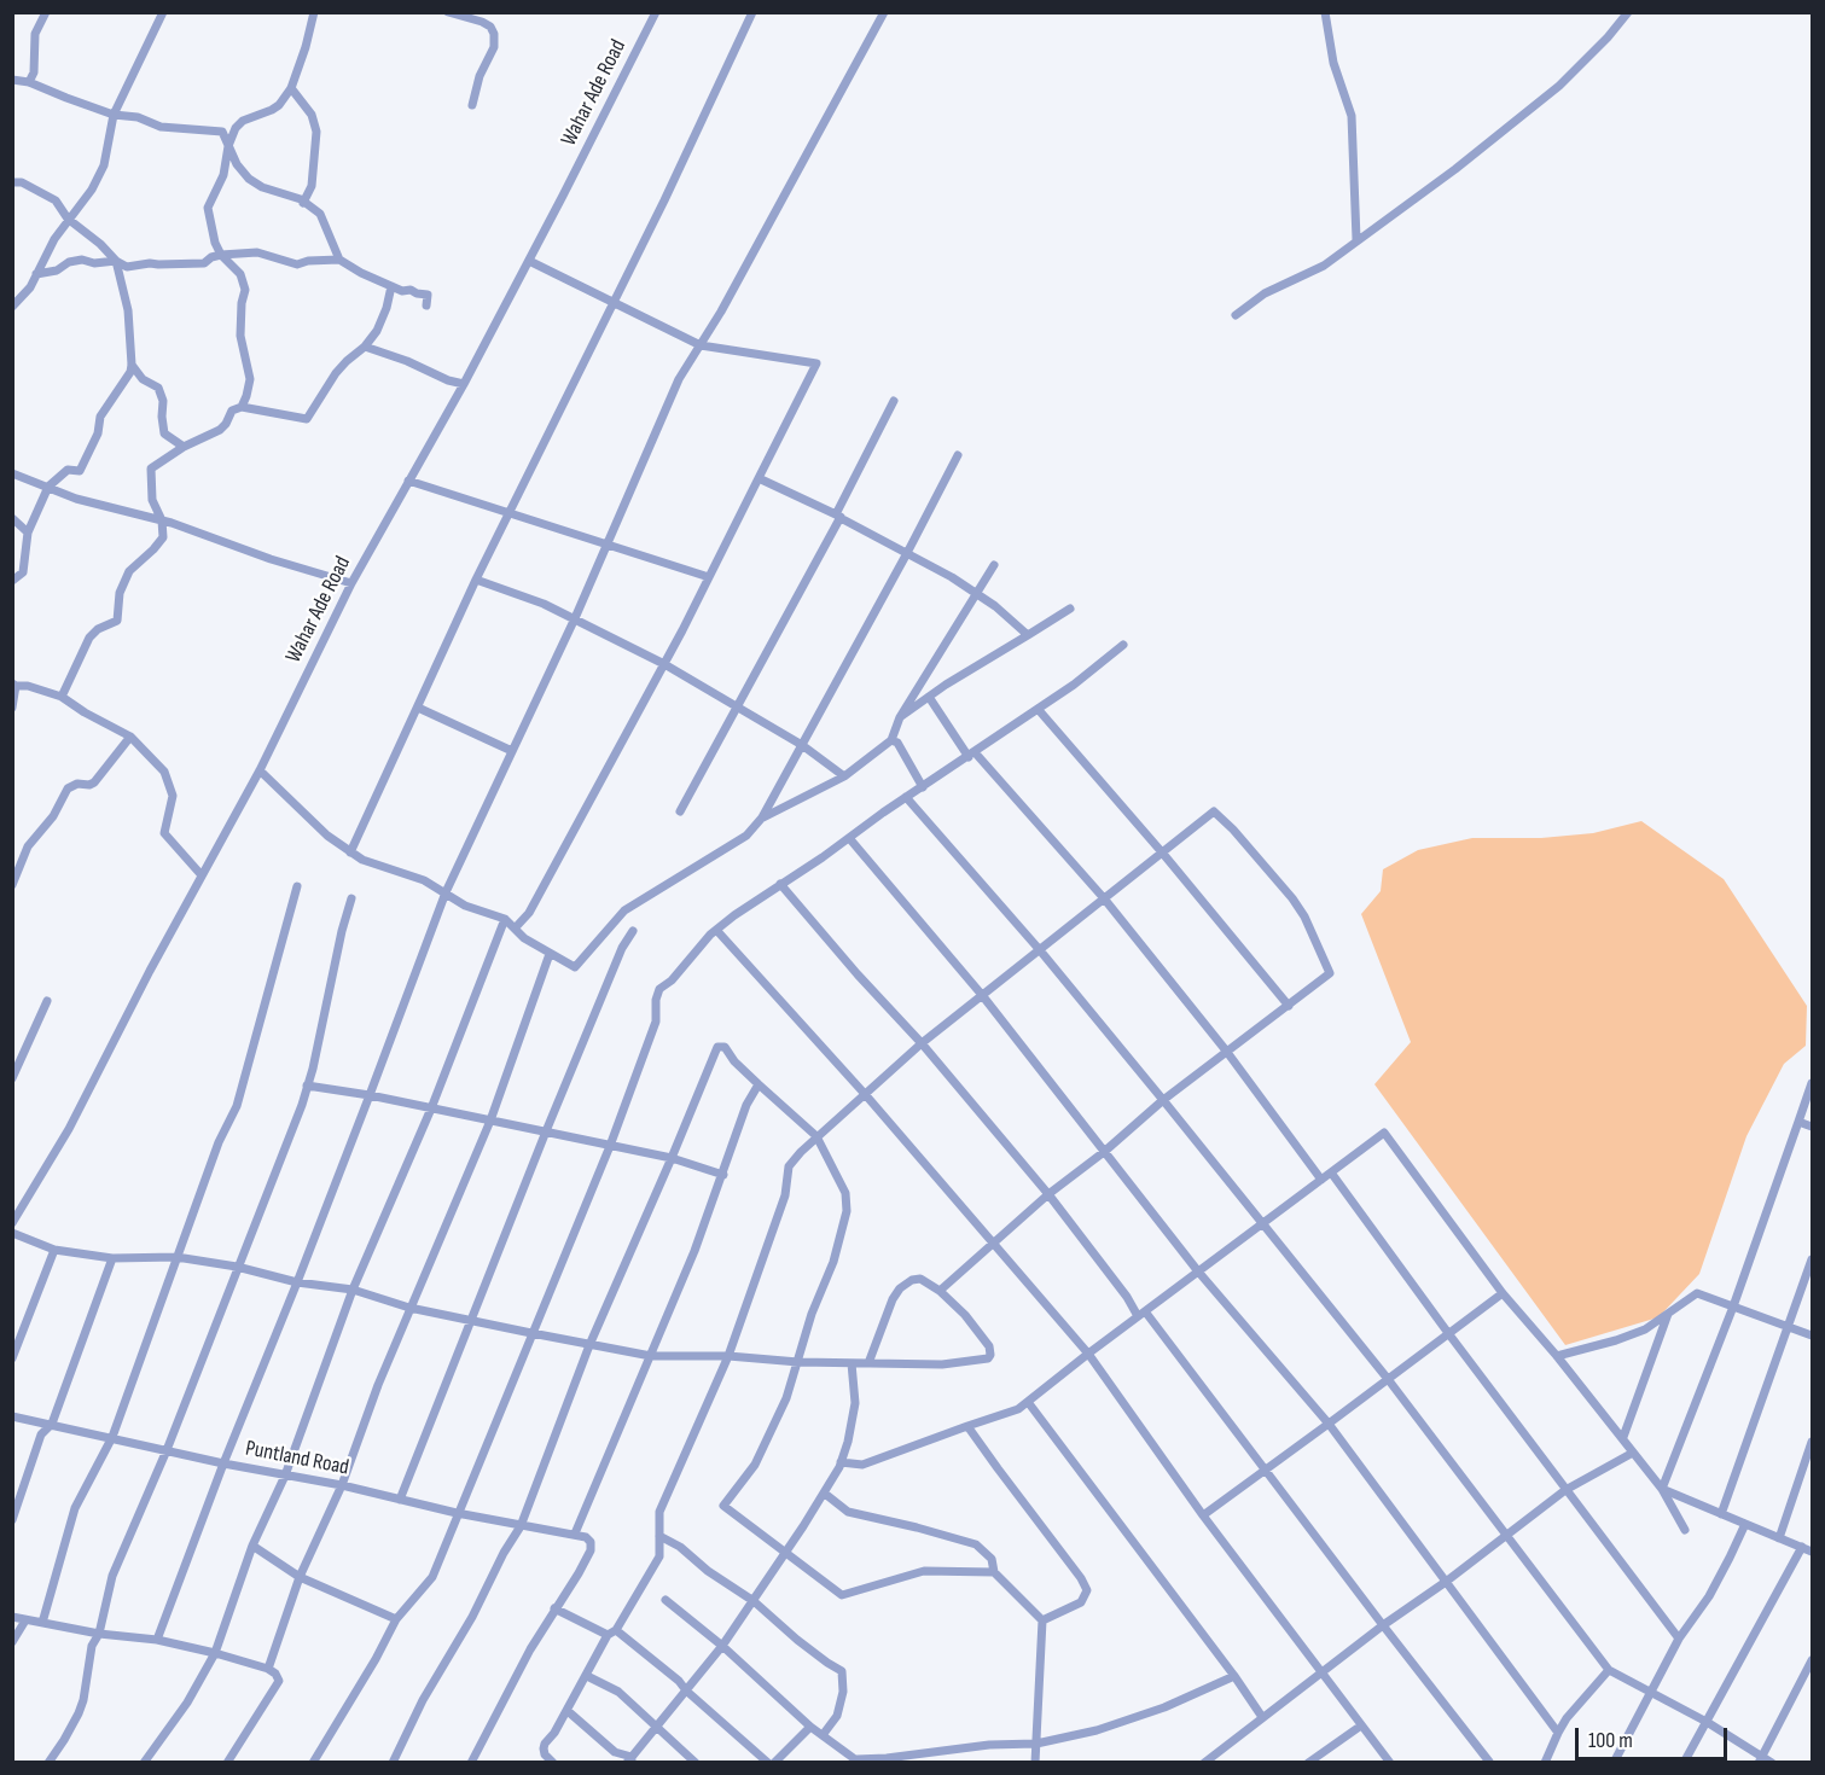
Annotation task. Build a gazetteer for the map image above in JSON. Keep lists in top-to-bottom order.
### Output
{
  "streets": {
    "street": ["Wahar Ade Road", "Puntland Road"]
  },
  "scale_bar": "100 m"
}
